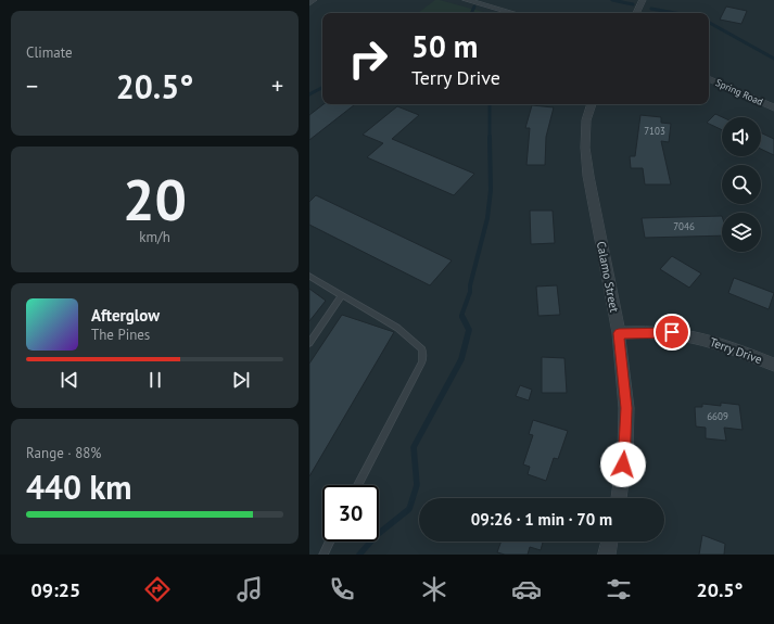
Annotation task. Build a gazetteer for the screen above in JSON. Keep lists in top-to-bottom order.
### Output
{
  "streets": {
    "street": ["Spring Road", "Calamo Street", "Terry Drive"]
  },
  "crossings": [
    ["Calamo Street", "Terry Drive"]
  ],
  "house_numbers": ["7103", "7046", "6609"],
  "page": {
    "tile": [
      "Climate",
      ["20", "km/h"],
      ["Range · 88%", "440 km"]
    ],
    "turn": ["50 m", "Terry Drive"],
    "heat": ["−", "20.5°", "+"],
    "song": ["Afterglow", "The Pines"],
    "limit": "30",
    "trip": "09:26 · 1 min · 70 m",
    "tabs": ["09:25", "20.5°"]
  }
}
